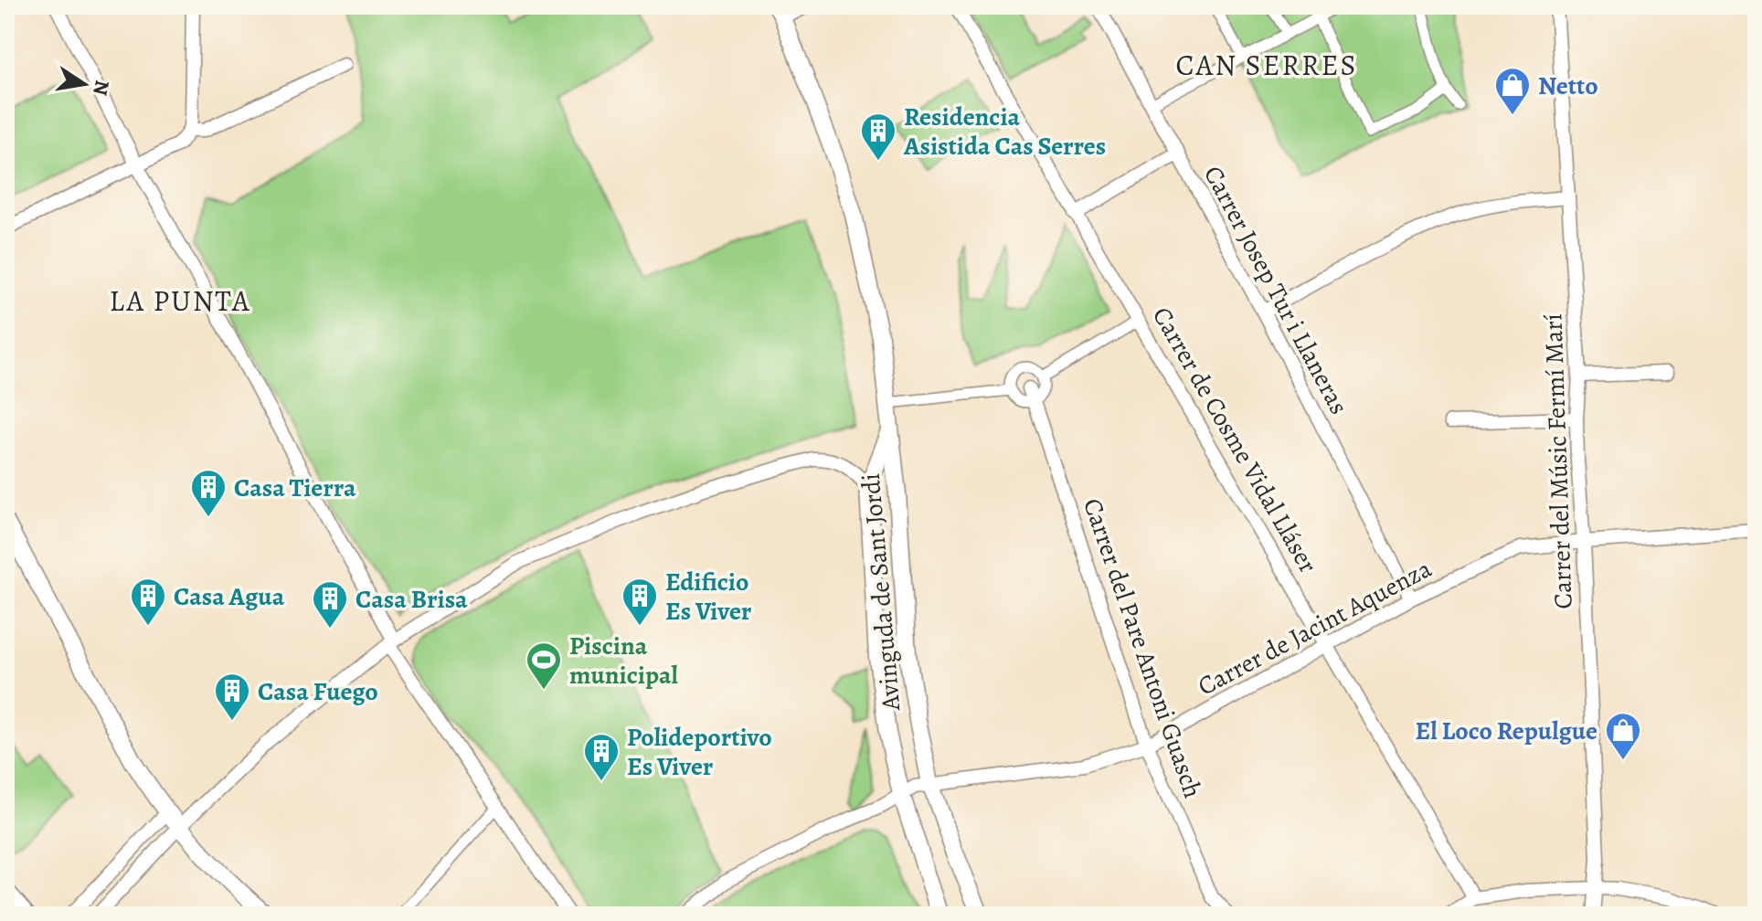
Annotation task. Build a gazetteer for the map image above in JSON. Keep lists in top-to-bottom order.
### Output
{
  "streets": {
    "street": [
      "Carrer Josep Tur i Llaneras",
      "Carrer de Cosme Vidal Lláser",
      "Carrer del Músic Fermí Marí",
      "Avinguda de Sant Jordi",
      "Carrer de Jacint Aquenza",
      "Carrer del Pare Antoni Guasch"
    ]
  },
  "crossings": [
    ["Carrer Josep Tur i Llaneras", "Carrer de Jacint Aquenza"],
    ["Carrer de Cosme Vidal Lláser", "Carrer de Jacint Aquenza"],
    ["Carrer del Músic Fermí Marí", "Carrer de Jacint Aquenza"],
    ["Avinguda de Sant Jordi", "Carrer de Jacint Aquenza"],
    ["Carrer de Jacint Aquenza", "Carrer del Pare Antoni Guasch"]
  ],
  "districts": ["CAN SERRES", "LA PUNTA"],
  "places": {
    "shop": ["Netto", "El Loco Repulgue"],
    "building": [
      "Residencia Asistida Cas Serres",
      "Casa Tierra",
      "Casa Agua",
      "Edificio Es Viver",
      "Casa Brisa",
      "Casa Fuego",
      "Polideportivo Es Viver"
    ],
    "sports": ["Piscina municipal"]
  },
  "north": "right"
}
